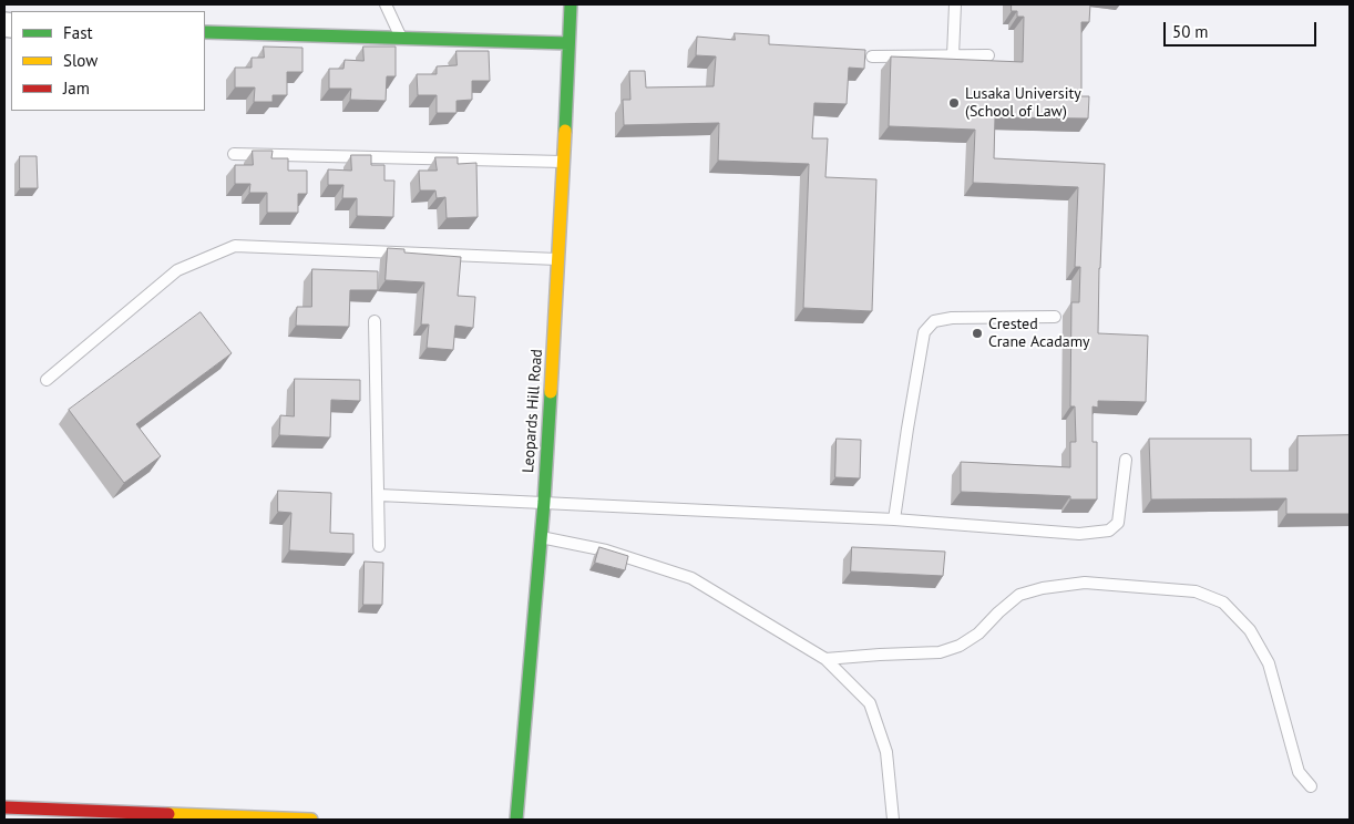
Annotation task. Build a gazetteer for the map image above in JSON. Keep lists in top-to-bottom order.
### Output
{
  "streets": {
    "main road": ["Leopards Hill Road"]
  },
  "places": ["Lusaka University (School of Law)", "Crested Crane Acadamy"],
  "legend": ["Fast", "Slow", "Jam"],
  "scale_bar": "50 m"
}
